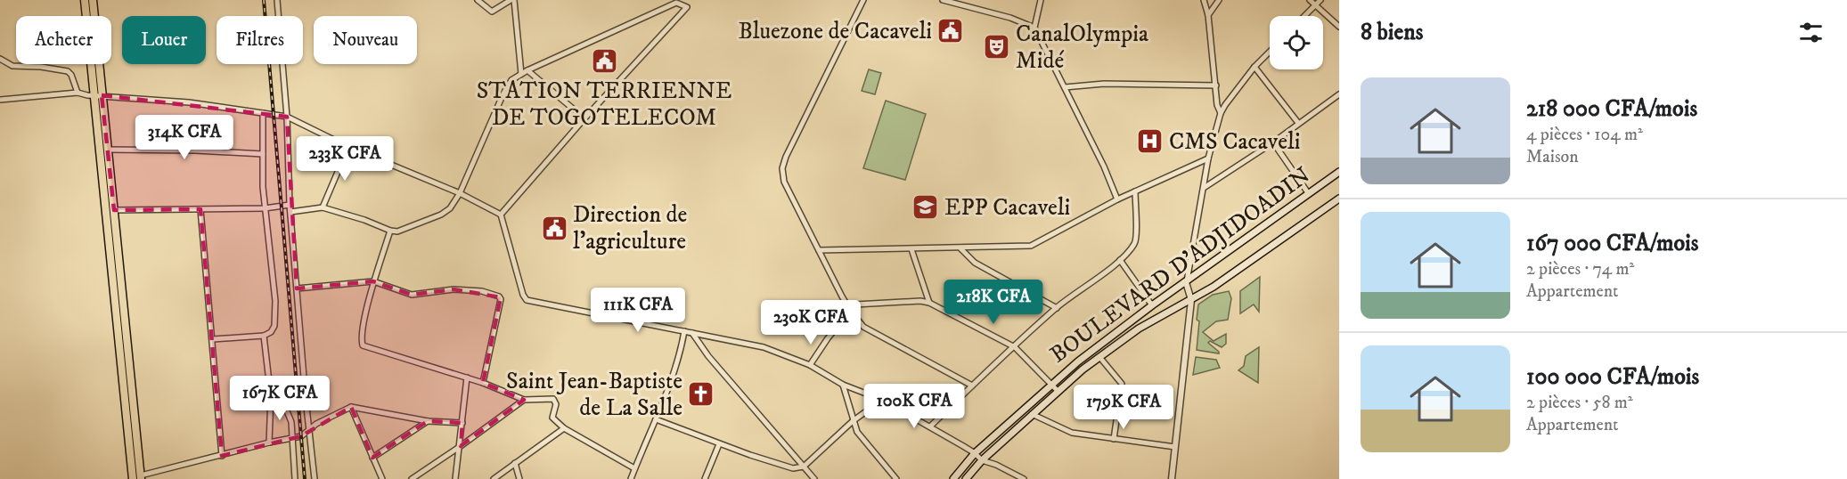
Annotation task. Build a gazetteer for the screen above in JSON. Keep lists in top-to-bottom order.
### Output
{
  "streets": {
    "main road": ["BOULEVARD D'ADJIDOADIN"]
  },
  "places": {
    "public building": ["Bluezone de Cacaveli", "STATION TERRIENNE DE TOGOTELECOM", "Direction de l'agriculture"],
    "theatre": ["CanalOlympia Midé"],
    "hospital": ["CMS Cacaveli"],
    "school or university": ["EPP Cacaveli"],
    "church": ["Saint Jean-Baptiste de La Salle"]
  },
  "page": {
    "heading": "8 biens",
    "chip": [
      "Acheter",
      "Louer",
      "Filtres",
      "Nouveau"
    ],
    "list": [
      {
        "name": "218 000 CFA/mois",
        "note": "4 pièces · 104 m² · Maison"
      },
      {
        "name": "167 000 CFA/mois",
        "note": "2 pièces · 74 m² · Appartement"
      },
      {
        "name": "100 000 CFA/mois",
        "note": "2 pièces · 58 m² · Appartement"
      }
    ],
    "price": [
      "314K CFA",
      "233K CFA",
      "218K CFA",
      "111K CFA",
      "230K CFA",
      "167K CFA",
      "100K CFA",
      "179K CFA"
    ]
  }
}
